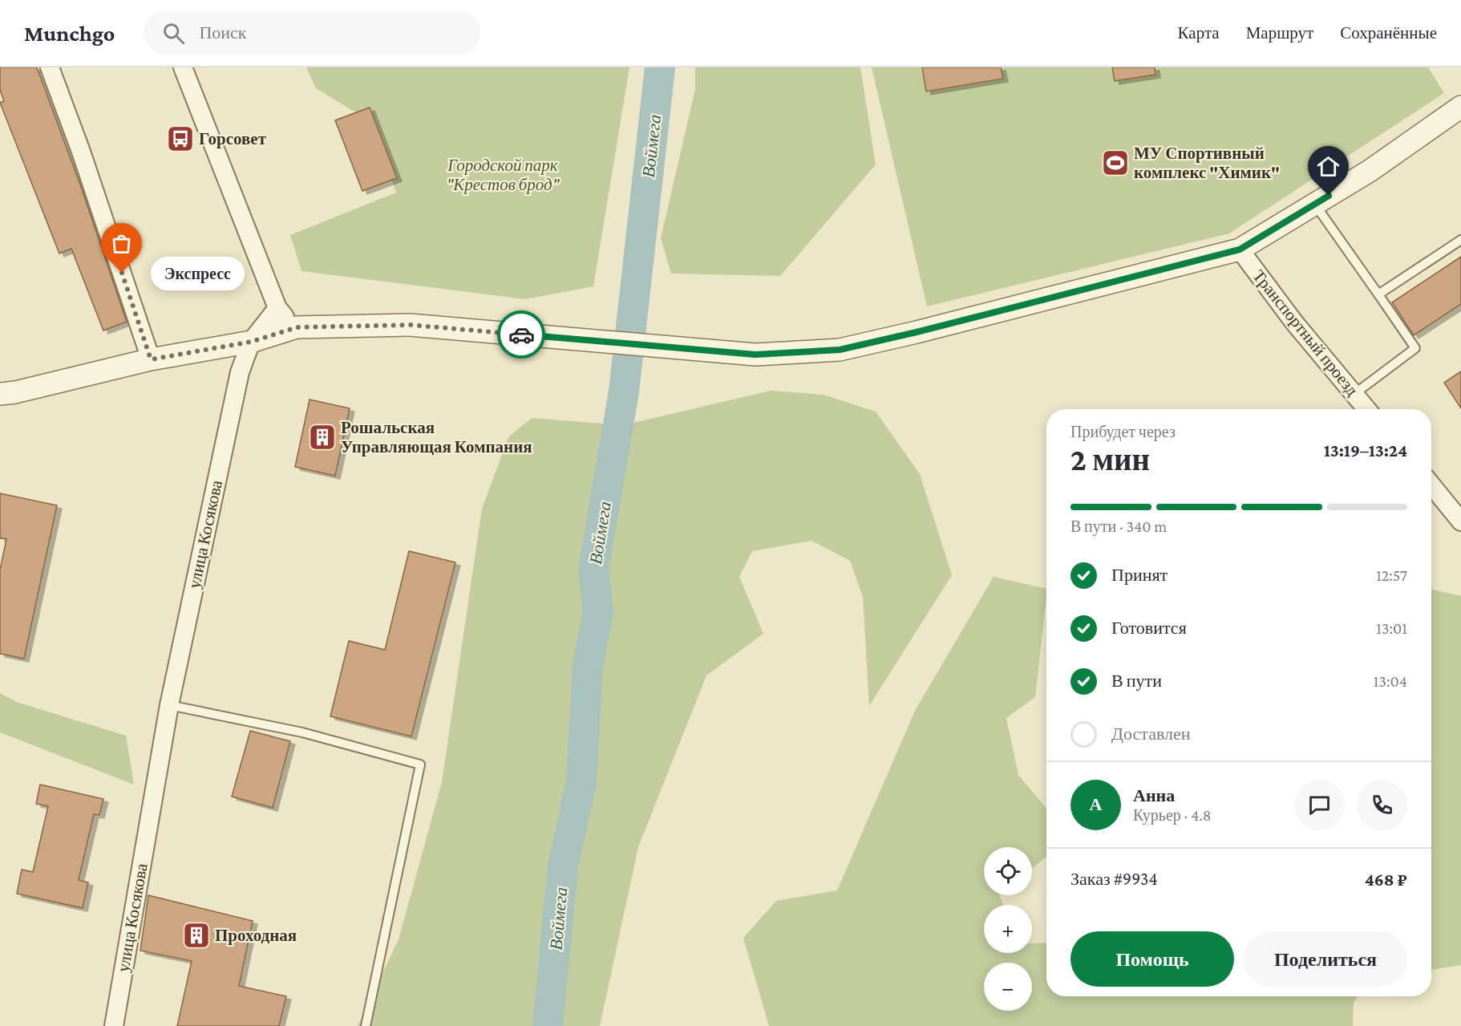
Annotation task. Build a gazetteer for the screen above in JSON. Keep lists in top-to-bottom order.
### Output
{
  "streets": {
    "street": ["Транспортный проезд", "улица Косякова"]
  },
  "water": ["Воймега"],
  "parks": ["Городской парк \"Крестов брод\""],
  "places": {
    "bus stop": ["Горсовет"],
    "sports": ["МУ Спортивный комплекс \"Химик\""],
    "other": ["Экспресс"],
    "building": ["Рошальская Управляющая Компания", "Проходная"]
  },
  "page": {
    "header": "Munchgo",
    "search": "Поиск",
    "nav": ["Карта", "Маршрут", "Сохранённые"],
    "bubble": "Экспресс",
    "heading": ["2 мин", "Прибудет через", "13:19–13:24"],
    "panel": [
      "Анна",
      "Курьер · 4.8",
      "Заказ #9934",
      "468 ₽"
    ],
    "bar": "В пути · 340 m",
    "list": [
      ["Принят", "12:57"],
      ["Готовится", "13:01"],
      ["В пути", "13:04"],
      "Доставлен"
    ],
    "round": "А",
    "map_buttons": ["+", "−"],
    "buttons": ["Помощь", "Поделиться"]
  }
}
